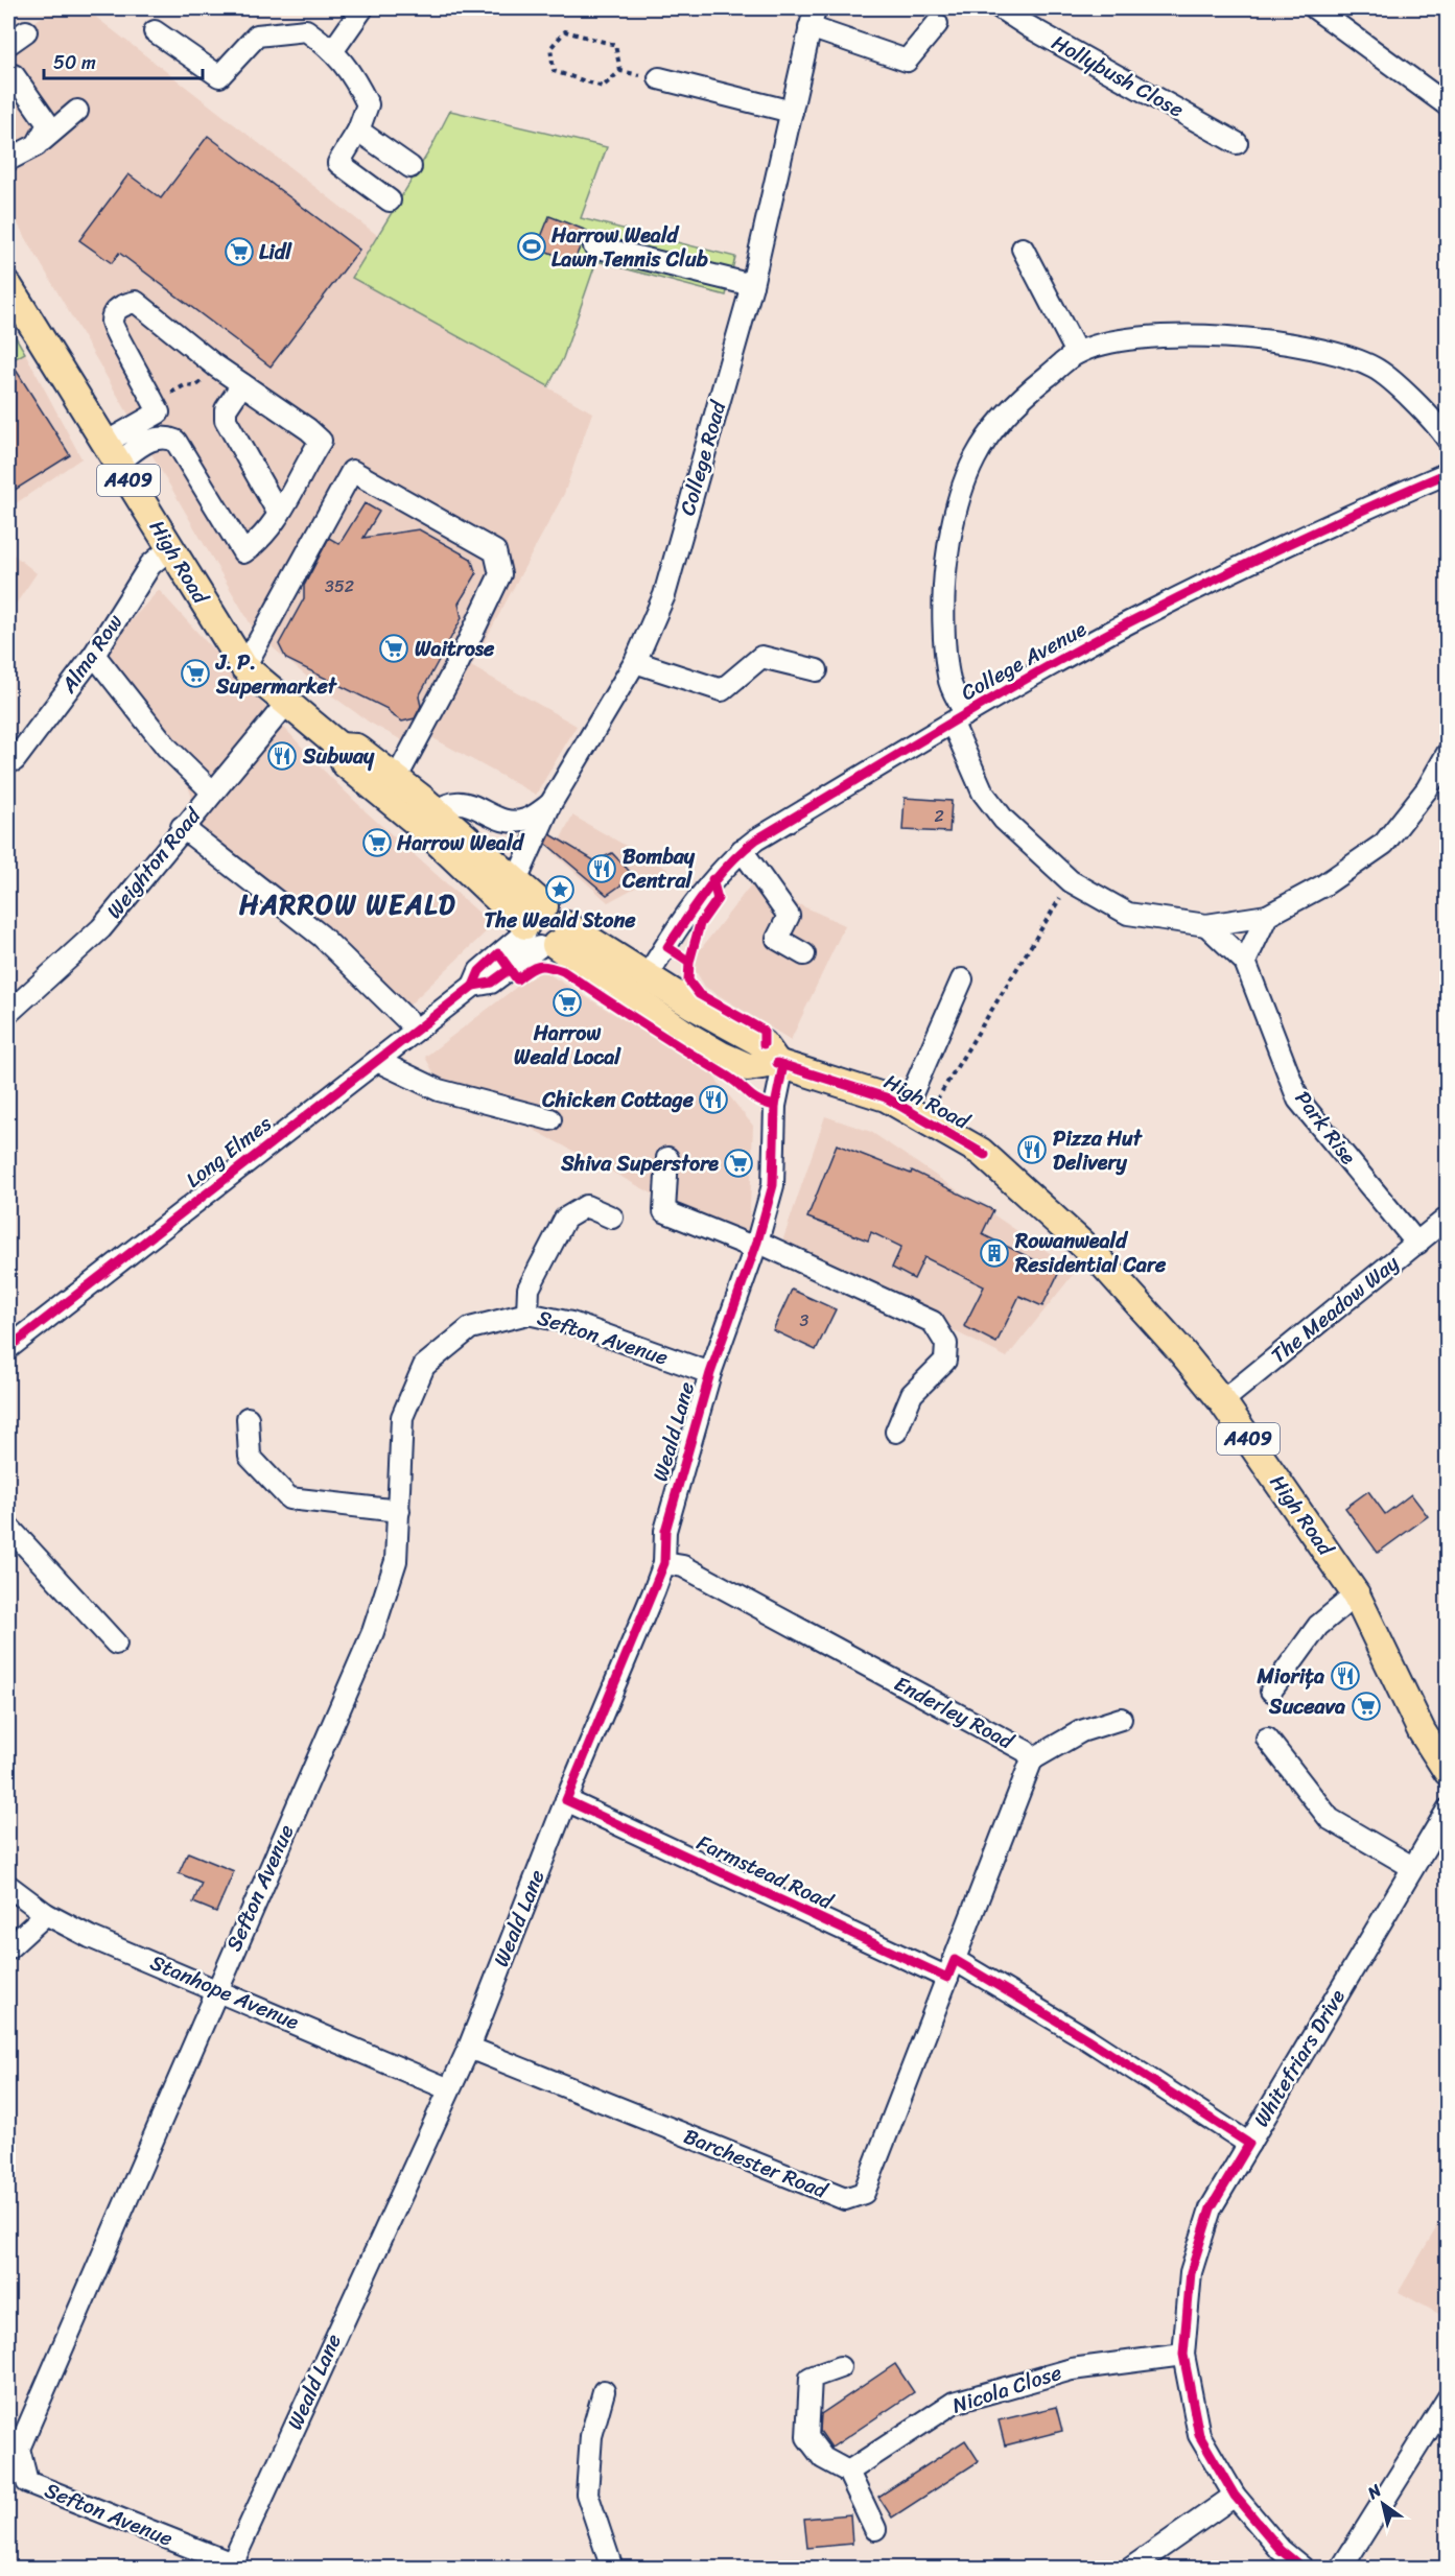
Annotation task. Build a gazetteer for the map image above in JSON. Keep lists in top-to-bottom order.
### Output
{
  "streets": {
    "main road": ["A409", "High Road"],
    "street": [
      "Hollybush Close",
      "College Road",
      "Alma Row",
      "College Avenue",
      "Weighton Road",
      "Park Rise",
      "Long Elmes",
      "The Meadow Way",
      "Sefton Avenue",
      "Weald Lane",
      "Enderley Road",
      "Farmstead Road",
      "Stanhope Avenue",
      "Whitefriars Drive",
      "Barchester Road",
      "Nicola Close"
    ]
  },
  "crossings": [
    ["College Road", "High Road"],
    ["High Road", "Alma Row"],
    ["High Road", "College Avenue"],
    ["High Road", "Weighton Road"],
    ["High Road", "Long Elmes"],
    ["High Road", "The Meadow Way"],
    ["High Road", "Weald Lane"],
    ["Park Rise", "The Meadow Way"],
    ["Sefton Avenue", "Weald Lane"],
    ["Sefton Avenue", "Stanhope Avenue"],
    ["Weald Lane", "Enderley Road"],
    ["Weald Lane", "Farmstead Road"],
    ["Weald Lane", "Stanhope Avenue"],
    ["Weald Lane", "Barchester Road"],
    ["Enderley Road", "Farmstead Road"],
    ["Enderley Road", "Barchester Road"],
    ["Farmstead Road", "Whitefriars Drive"],
    ["Farmstead Road", "Barchester Road"],
    ["Whitefriars Drive", "Nicola Close"]
  ],
  "districts": ["HARROW WEALD"],
  "places": {
    "sports": ["Harrow Weald Lawn Tennis Club"],
    "supermarket": [
      "Lidl",
      "Waitrose",
      "J. P. Supermarket",
      "Harrow Weald",
      "Harrow Weald Local",
      "Shiva Superstore",
      "Suceava"
    ],
    "restaurant": [
      "Subway",
      "Bombay Central",
      "Chicken Cottage",
      "Pizza Hut Delivery",
      "Miorița"
    ],
    "place": ["The Weald Stone"],
    "building": ["Rowanweald Residential Care"]
  },
  "house_numbers": ["352", "2", "3"],
  "scale_bar": "50 m",
  "north": "top left"
}
